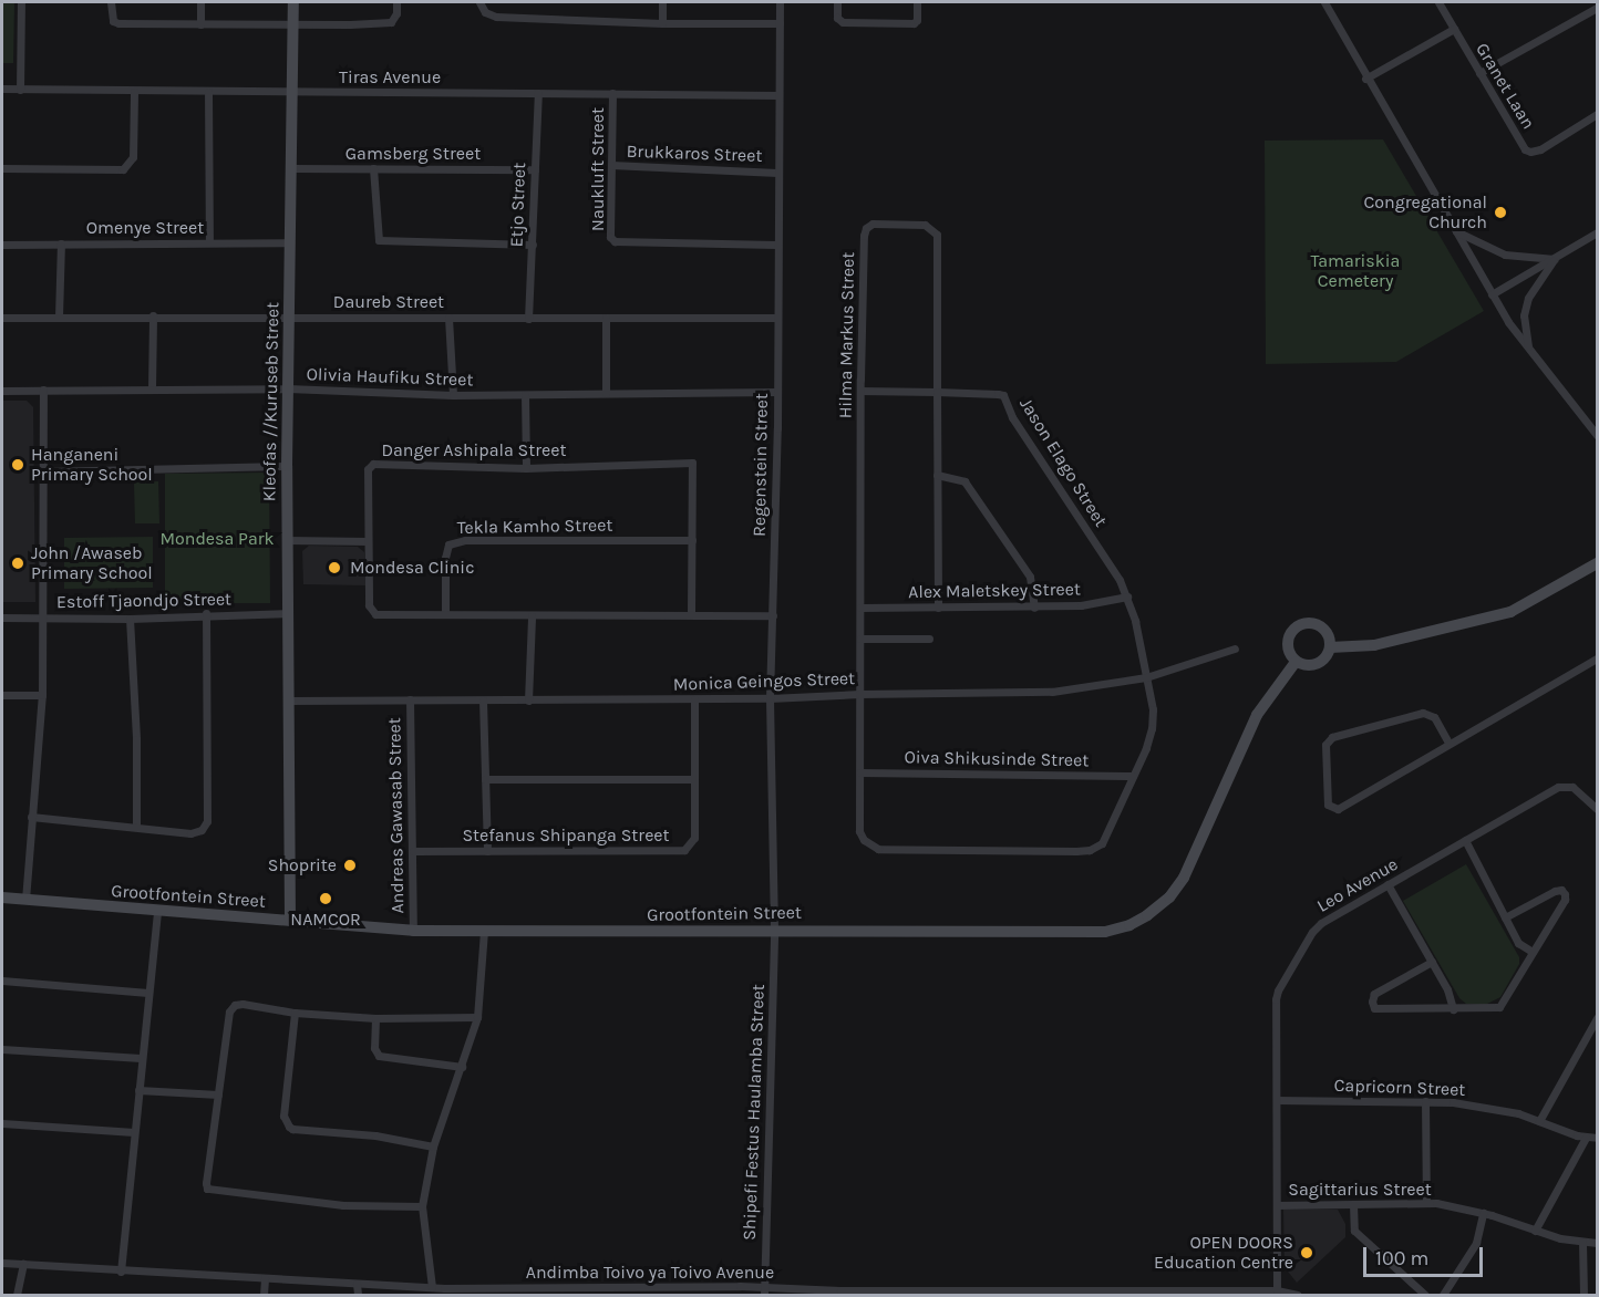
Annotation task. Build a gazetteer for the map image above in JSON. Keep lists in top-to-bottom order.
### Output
{
  "streets": {
    "street": [
      "Tiras Avenue",
      "Granet Laan",
      "Gamsberg Street",
      "Brukkaros Street",
      "Naukluft Street",
      "Etjo Street",
      "Omenye Street",
      "Daureb Street",
      "Hilma Markus Street",
      "Olivia Haufiku Street",
      "Kleofas //Kuruseb Street",
      "Danger Ashipala Street",
      "Jason Elago Street",
      "Regenstein Street",
      "Tekla Kamho Street",
      "Alex Maletskey Street",
      "Estoff Tjaondjo Street",
      "Monica Geingos Street",
      "Oiva Shikusinde Street",
      "Andreas Gawasab Street",
      "Stefanus Shipanga Street",
      "Leo Avenue",
      "Grootfontein Street",
      "Capricorn Street",
      "Shipefi Festus Haulamba Street",
      "Sagittarius Street",
      "Andimba Toivo ya Toivo Avenue"
    ]
  },
  "crossings": [
    ["Tiras Avenue", "Naukluft Street"],
    ["Tiras Avenue", "Etjo Street"],
    ["Tiras Avenue", "Kleofas //Kuruseb Street"],
    ["Tiras Avenue", "Regenstein Street"],
    ["Gamsberg Street", "Etjo Street"],
    ["Gamsberg Street", "Kleofas //Kuruseb Street"],
    ["Brukkaros Street", "Naukluft Street"],
    ["Brukkaros Street", "Regenstein Street"],
    ["Naukluft Street", "Regenstein Street"],
    ["Etjo Street", "Daureb Street"],
    ["Omenye Street", "Kleofas //Kuruseb Street"],
    ["Daureb Street", "Kleofas //Kuruseb Street"],
    ["Daureb Street", "Regenstein Street"],
    ["Hilma Markus Street", "Jason Elago Street"],
    ["Hilma Markus Street", "Alex Maletskey Street"],
    ["Hilma Markus Street", "Monica Geingos Street"],
    ["Hilma Markus Street", "Oiva Shikusinde Street"],
    ["Olivia Haufiku Street", "Kleofas //Kuruseb Street"],
    ["Olivia Haufiku Street", "Regenstein Street"],
    ["Kleofas //Kuruseb Street", "Estoff Tjaondjo Street"],
    ["Kleofas //Kuruseb Street", "Monica Geingos Street"],
    ["Kleofas //Kuruseb Street", "Grootfontein Street"],
    ["Danger Ashipala Street", "Regenstein Street"],
    ["Danger Ashipala Street", "Tekla Kamho Street"],
    ["Jason Elago Street", "Alex Maletskey Street"],
    ["Jason Elago Street", "Monica Geingos Street"],
    ["Jason Elago Street", "Oiva Shikusinde Street"],
    ["Regenstein Street", "Monica Geingos Street"],
    ["Regenstein Street", "Grootfontein Street"],
    ["Regenstein Street", "Shipefi Festus Haulamba Street"],
    ["Monica Geingos Street", "Andreas Gawasab Street"],
    ["Monica Geingos Street", "Stefanus Shipanga Street"],
    ["Andreas Gawasab Street", "Stefanus Shipanga Street"],
    ["Andreas Gawasab Street", "Grootfontein Street"],
    ["Leo Avenue", "Capricorn Street"],
    ["Leo Avenue", "Sagittarius Street"],
    ["Leo Avenue", "Andimba Toivo ya Toivo Avenue"],
    ["Grootfontein Street", "Shipefi Festus Haulamba Street"],
    ["Shipefi Festus Haulamba Street", "Andimba Toivo ya Toivo Avenue"]
  ],
  "parks": ["Tamariskia Cemetery", "Mondesa Park"],
  "places": [
    "Congregational Church",
    "Hanganeni Primary School",
    "John /Awaseb Primary School",
    "Mondesa Clinic",
    "Shoprite",
    "NAMCOR",
    "OPEN DOORS Education Centre"
  ],
  "scale_bar": "100 m"
}
